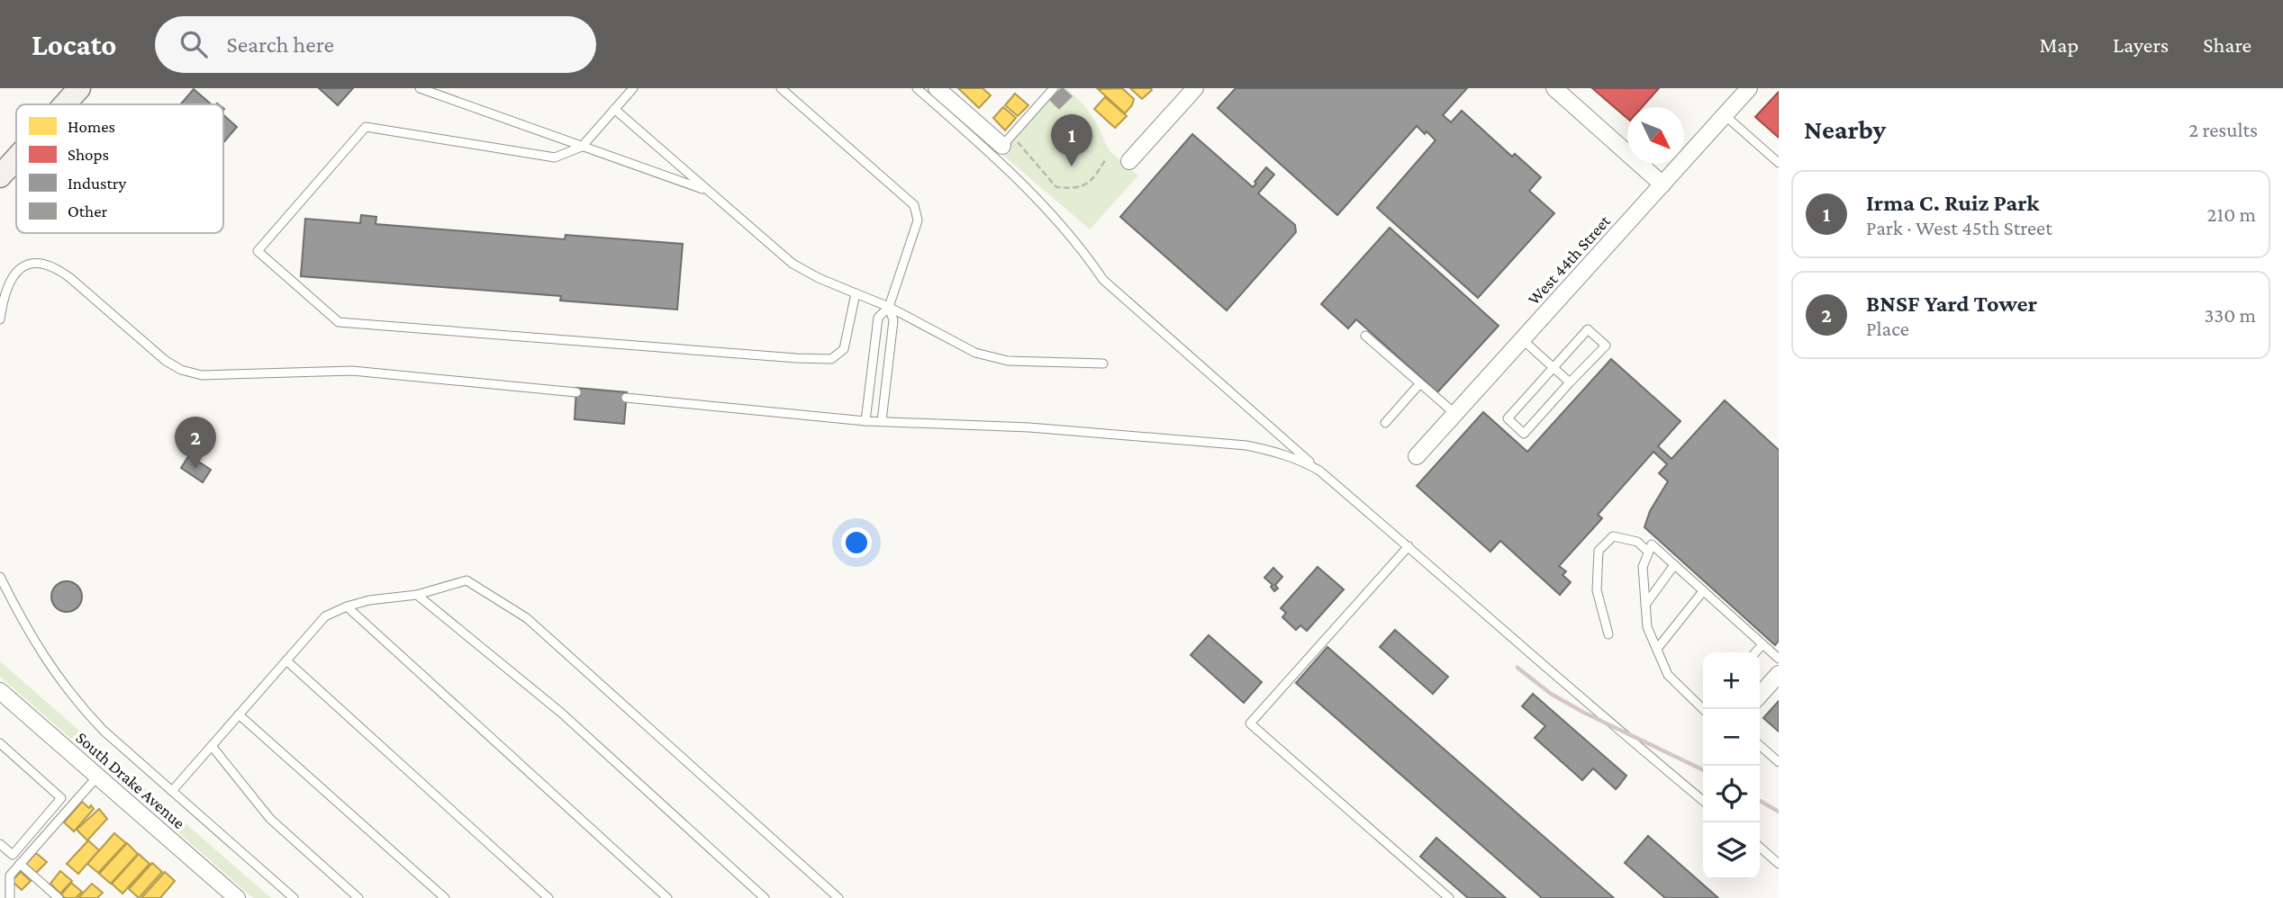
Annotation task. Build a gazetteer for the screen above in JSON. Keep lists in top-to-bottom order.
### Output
{
  "streets": {
    "street": ["West 44th Street", "South Drake Avenue"]
  },
  "legend": [
    "Homes",
    "Shops",
    "Industry",
    "Other"
  ],
  "north": "bottom right",
  "page": {
    "header": "Locato",
    "search": "Search here",
    "nav": ["Map", "Layers", "Share"],
    "heading": ["Nearby", "2 results"],
    "pins": ["1", "2"],
    "list": [
      {
        "mark": "1",
        "name": "Irma C. Ruiz Park",
        "note": "Park · West 45th Street",
        "value": "210 m"
      },
      {
        "mark": "2",
        "name": "BNSF Yard Tower",
        "note": "Place",
        "value": "330 m"
      }
    ],
    "map_buttons": ["+", "−"]
  }
}
